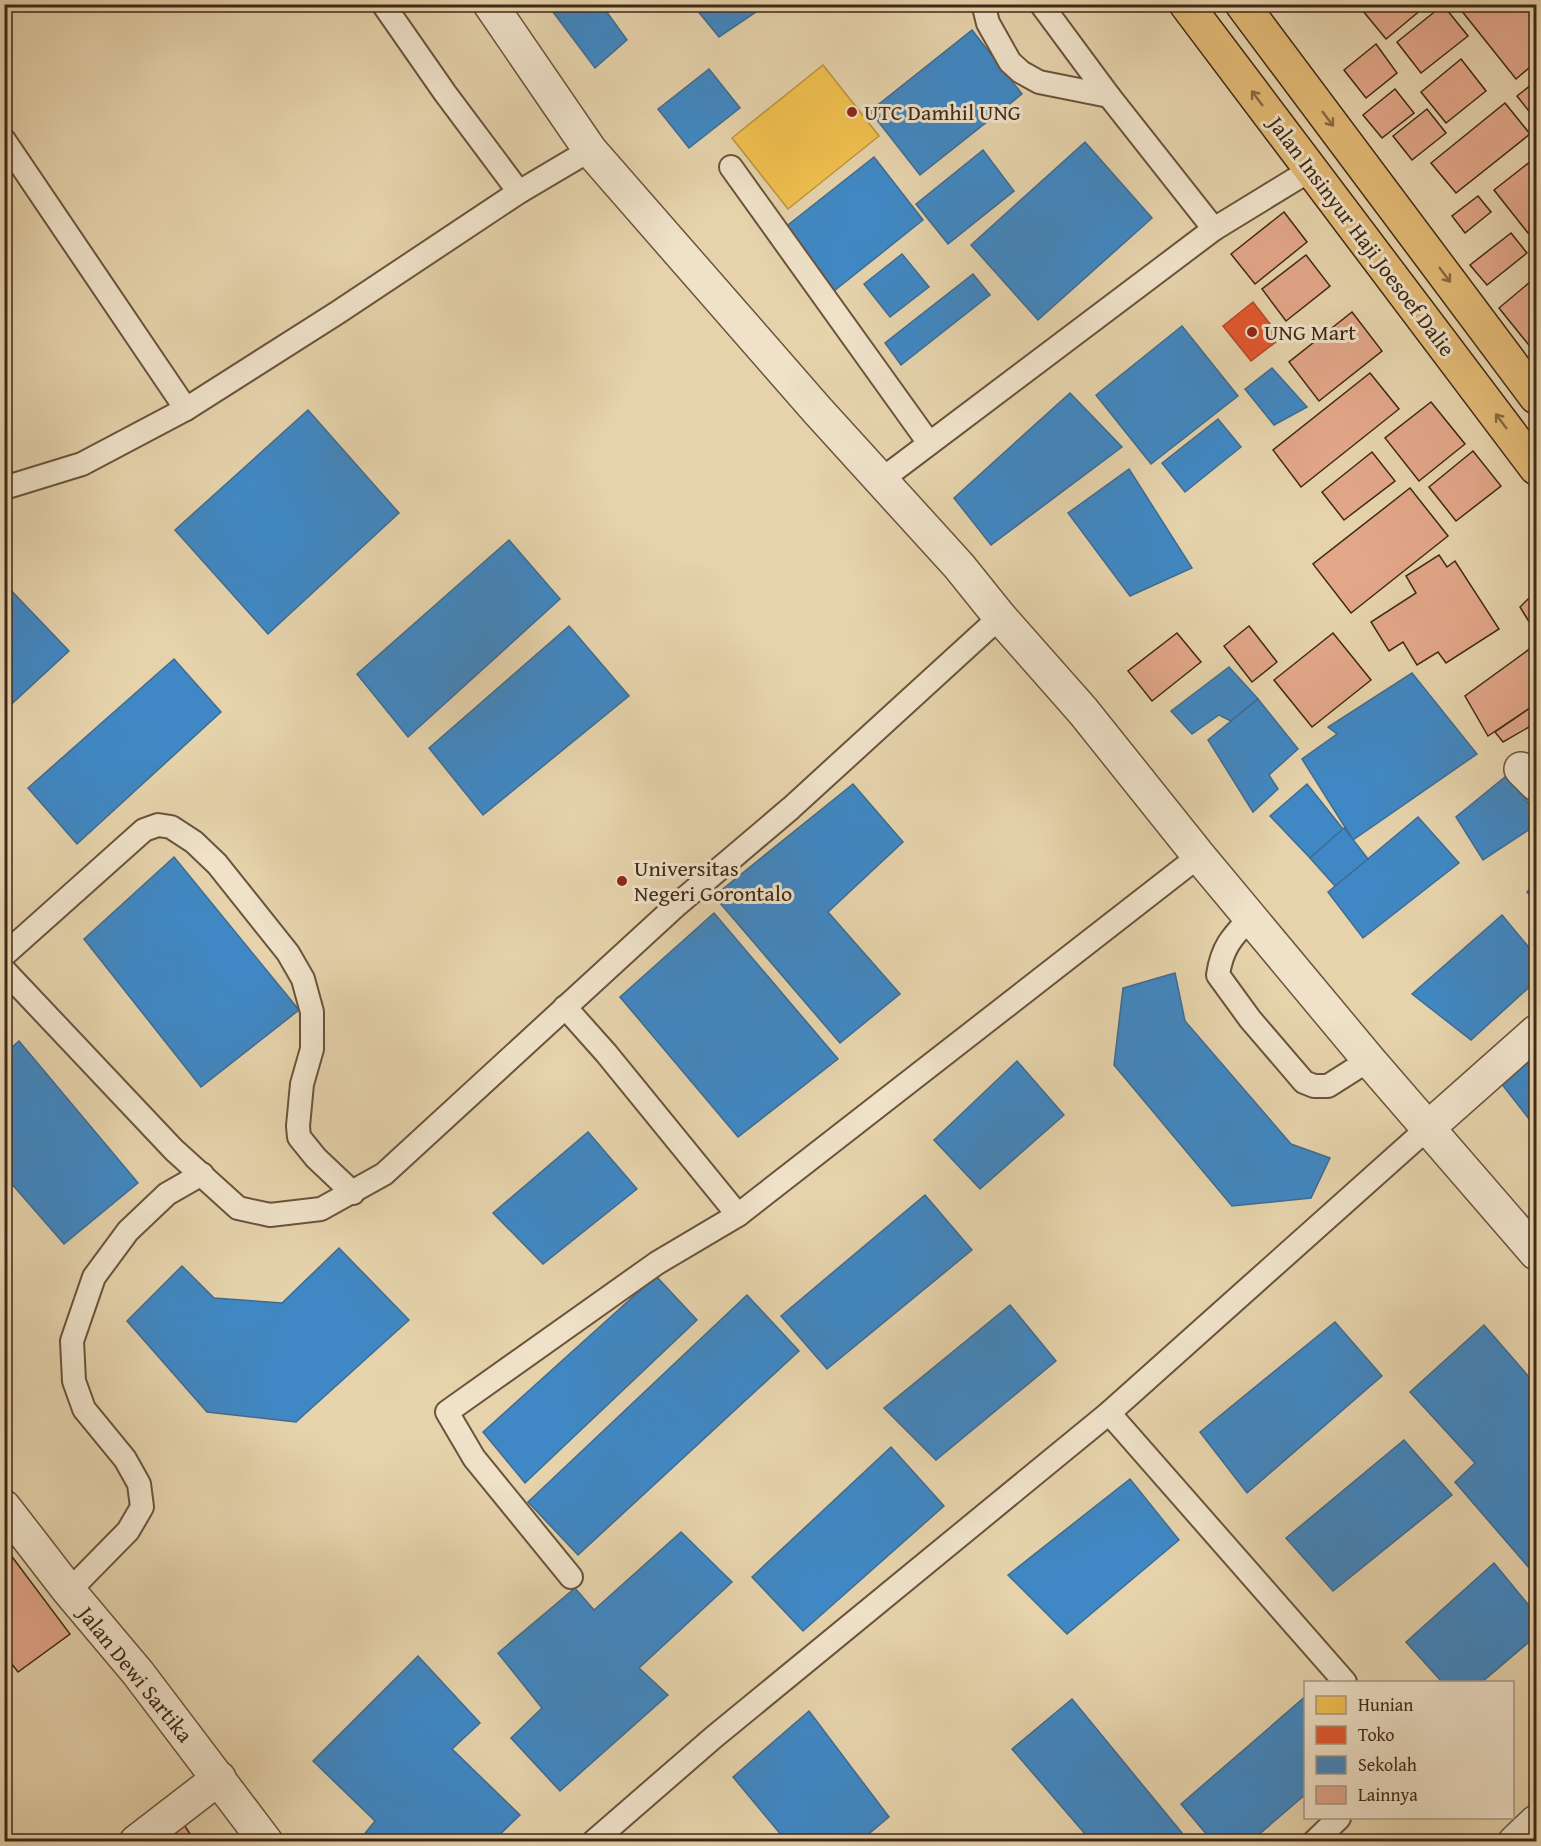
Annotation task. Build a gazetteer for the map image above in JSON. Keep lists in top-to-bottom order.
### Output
{
  "streets": {
    "main road": ["Jalan Insinyur Haji Joesoef Dalie"],
    "street": ["Jalan Dewi Sartika"]
  },
  "places": ["UTC Damhil UNG", "UNG Mart", "Universitas Negeri Gorontalo"],
  "legend": [
    "Hunian",
    "Toko",
    "Sekolah",
    "Lainnya"
  ]
}
